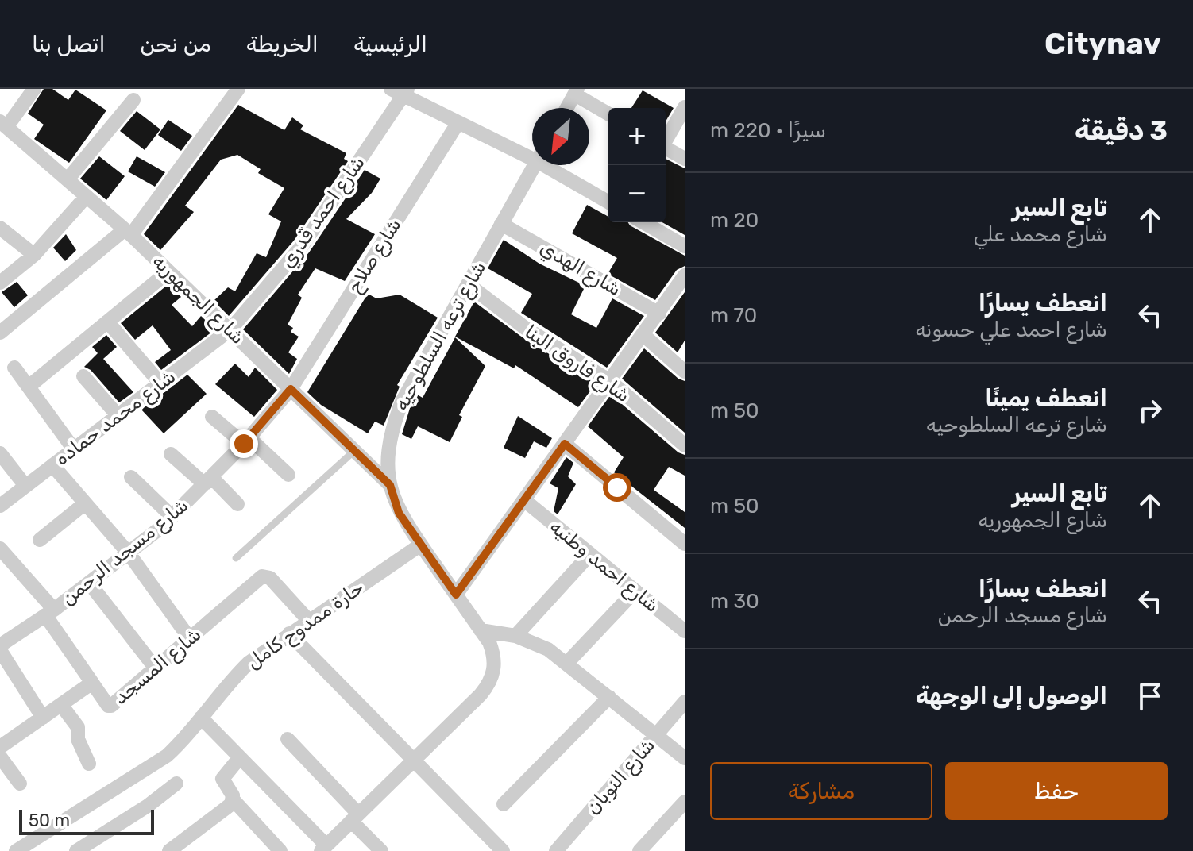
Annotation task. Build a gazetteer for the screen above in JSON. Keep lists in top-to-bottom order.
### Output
{
  "streets": {
    "street": [
      "شارع احمد قدري",
      "شارع صلاح",
      "شارع الهدي",
      "شارع الجمهوريه",
      "شارع ترعه السلطوحيه",
      "شارع فاروق البنا",
      "شارع محمد حماده",
      "شارع مسجد الرحمن",
      "شارع احمد وطنيه",
      "حارة ممدوح كامل",
      "شارع المسجد",
      "شارع النوبان"
    ]
  },
  "crossings": [
    ["شارع احمد قدري", "شارع الجمهوريه"],
    ["شارع احمد قدري", "شارع محمد حماده"],
    ["شارع صلاح", "شارع الجمهوريه"],
    ["شارع صلاح", "شارع مسجد الرحمن"],
    ["شارع الهدي", "شارع ترعه السلطوحيه"],
    ["شارع الجمهوريه", "شارع ترعه السلطوحيه"],
    ["شارع الجمهوريه", "شارع محمد حماده"],
    ["شارع الجمهوريه", "شارع مسجد الرحمن"],
    ["شارع ترعه السلطوحيه", "شارع فاروق البنا"],
    ["شارع ترعه السلطوحيه", "حارة ممدوح كامل"],
    ["حارة ممدوح كامل", "شارع المسجد"]
  ],
  "scale_bar": "50 m",
  "north": "bottom left",
  "page": {
    "header": "Citynav",
    "nav": [
      "الرئيسية",
      "الخريطة",
      "من نحن",
      "اتصل بنا"
    ],
    "heading": ["3 دقيقة", "سيرًا · 220 m"],
    "map_buttons": ["+", "−"],
    "list": [
      ["تابع السير", "شارع محمد علي", "20 m"],
      ["انعطف يسارًا", "شارع احمد علي حسونه", "70 m"],
      ["انعطف يمينًا", "شارع ترعه السلطوحيه", "50 m"],
      ["تابع السير", "شارع الجمهوريه", "50 m"],
      ["انعطف يسارًا", "شارع مسجد الرحمن", "30 m"],
      "الوصول إلى الوجهة"
    ],
    "buttons": ["حفظ", "مشاركة"],
    "scale": "50 m"
  }
}
